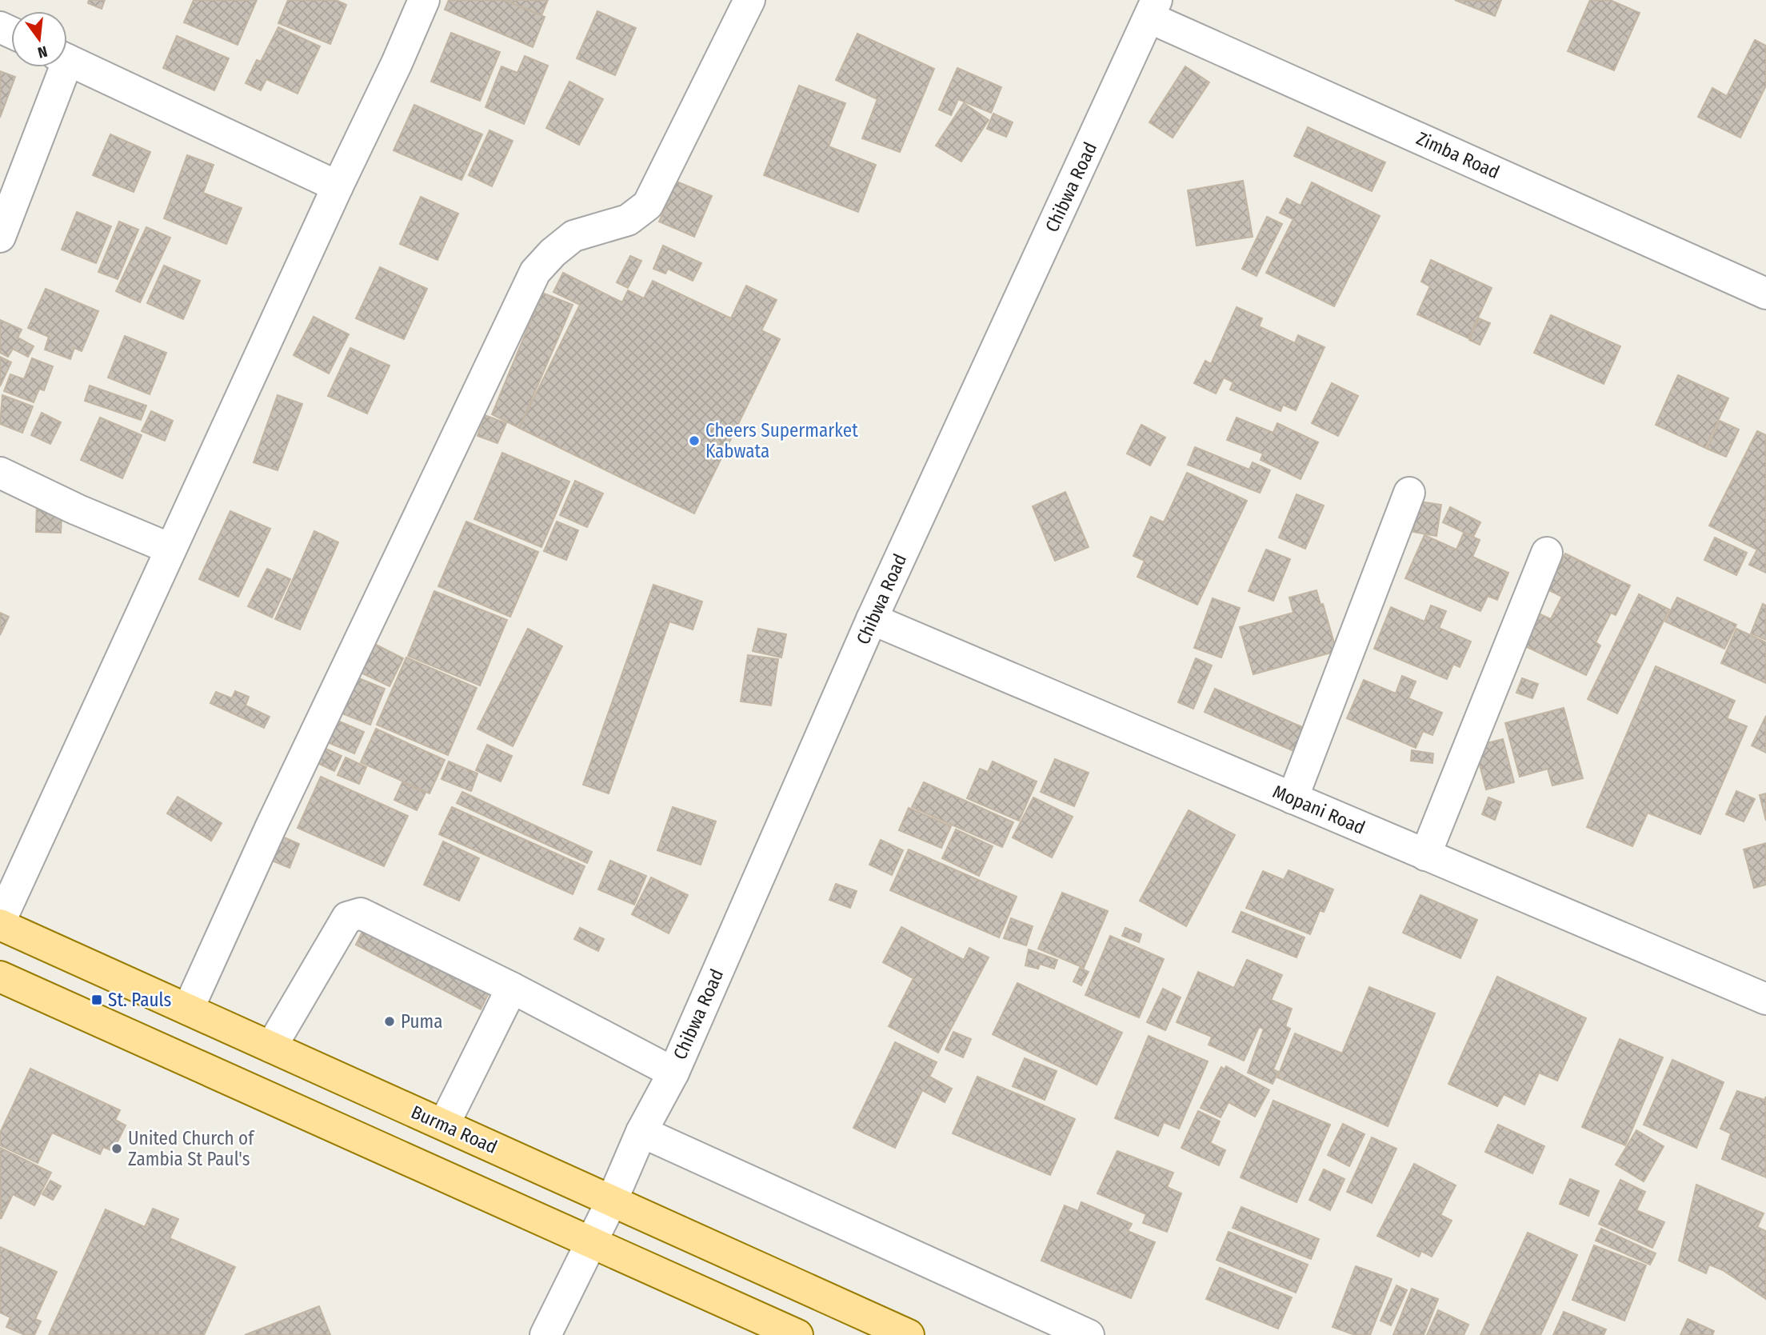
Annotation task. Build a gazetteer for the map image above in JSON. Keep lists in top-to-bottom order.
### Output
{
  "streets": {
    "main road": ["Burma Road"],
    "street": ["Zimba Road", "Chibwa Road", "Mopani Road"]
  },
  "crossings": [
    ["Zimba Road", "Chibwa Road"],
    ["Chibwa Road", "Mopani Road"],
    ["Chibwa Road", "Burma Road"]
  ],
  "places": {
    "other": ["Cheers Supermarket Kabwata", "Puma", "United Church of Zambia St Paul's"],
    "transit": ["St. Pauls"]
  },
  "north": "bottom"
}
